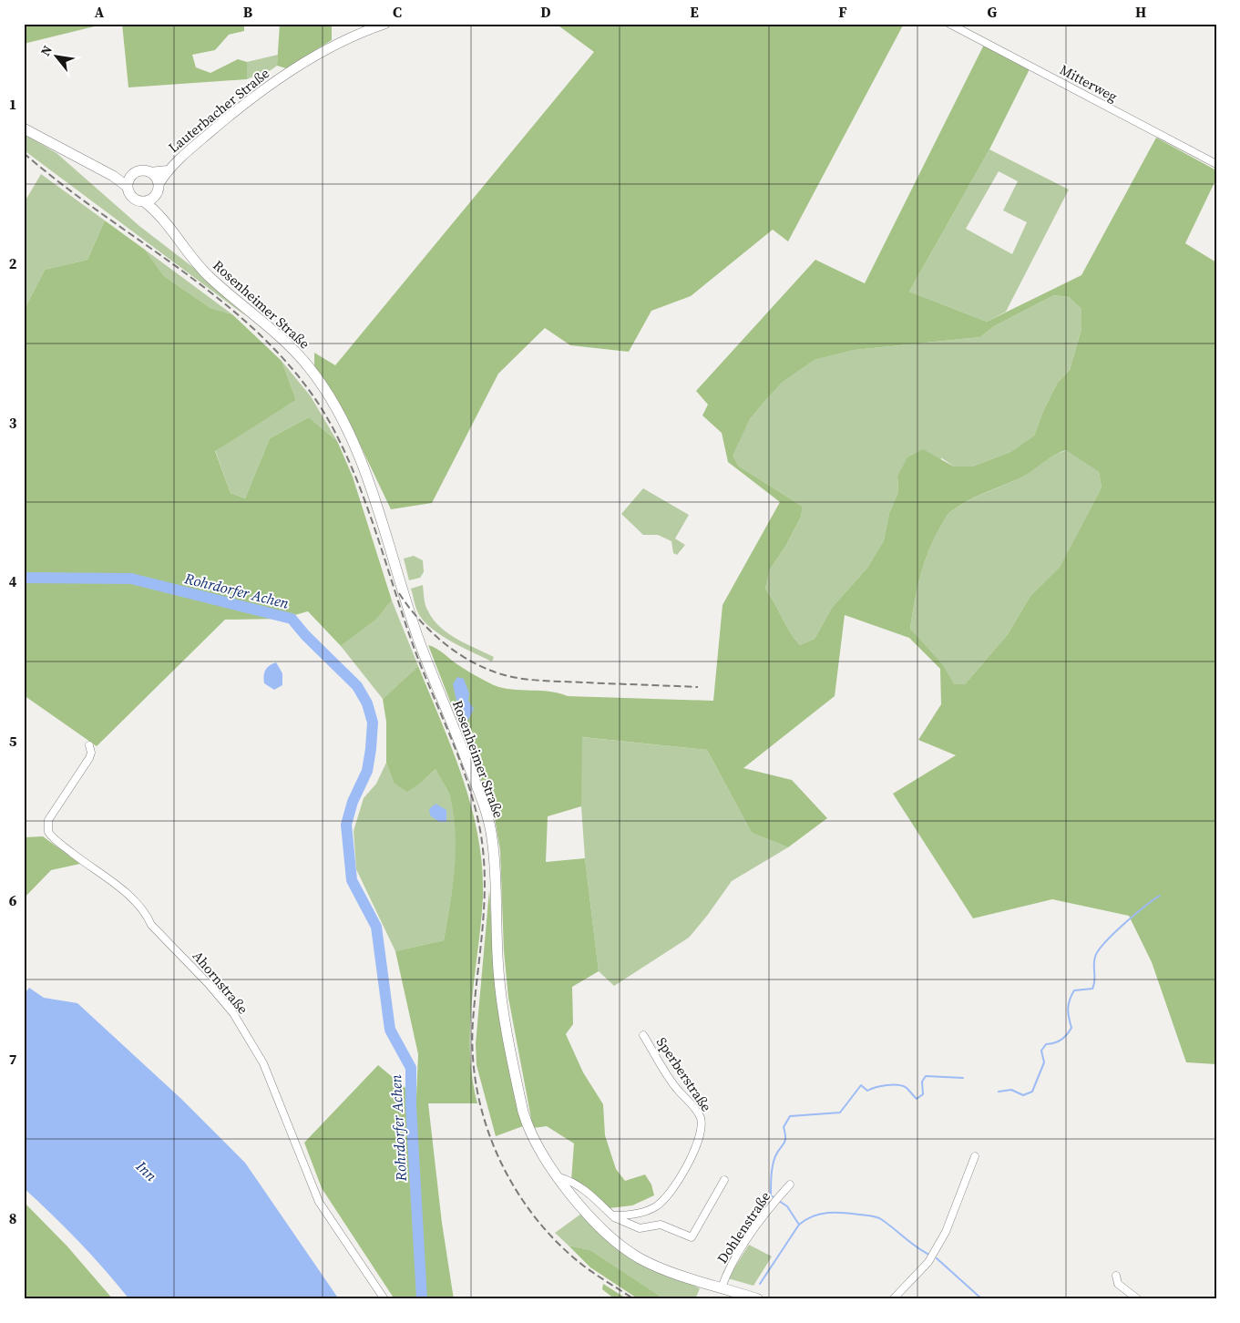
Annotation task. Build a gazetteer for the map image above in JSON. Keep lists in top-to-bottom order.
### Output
{
  "streets": {
    "main road": ["Rosenheimer Straße"],
    "street": [
      "Mitterweg",
      "Lauterbacher Straße",
      "Ahornstraße",
      "Sperberstraße",
      "Dohlenstraße"
    ]
  },
  "crossings": [
    ["Lauterbacher Straße", "Rosenheimer Straße"],
    ["Rosenheimer Straße", "Dohlenstraße"]
  ],
  "water": ["Rohrdorfer Achen", "Inn"],
  "north": "top left",
  "grid": {
    "columns": [
      "A",
      "B",
      "C",
      "D",
      "E",
      "F",
      "G",
      "H"
    ],
    "rows": [
      "1",
      "2",
      "3",
      "4",
      "5",
      "6",
      "7",
      "8"
    ]
  }
}
